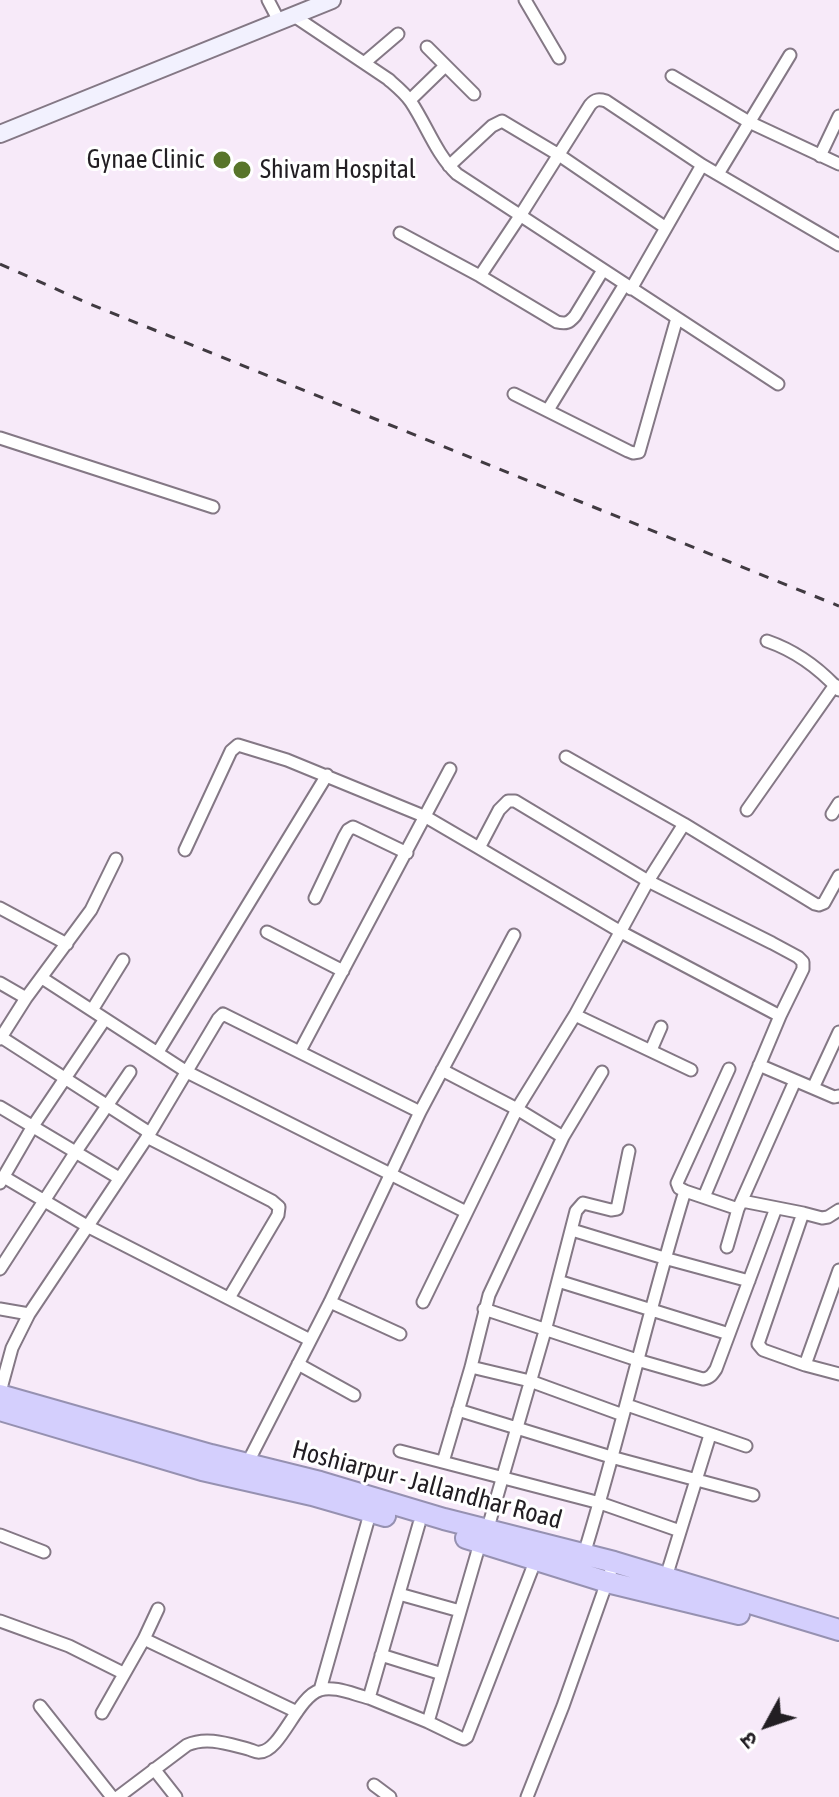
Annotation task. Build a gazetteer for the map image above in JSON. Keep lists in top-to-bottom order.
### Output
{
  "streets": {
    "highway": ["Hoshiarpur - Jallandhar Road"]
  },
  "places": ["Gynae Clinic", "Shivam Hospital"],
  "north": "bottom left"
}
